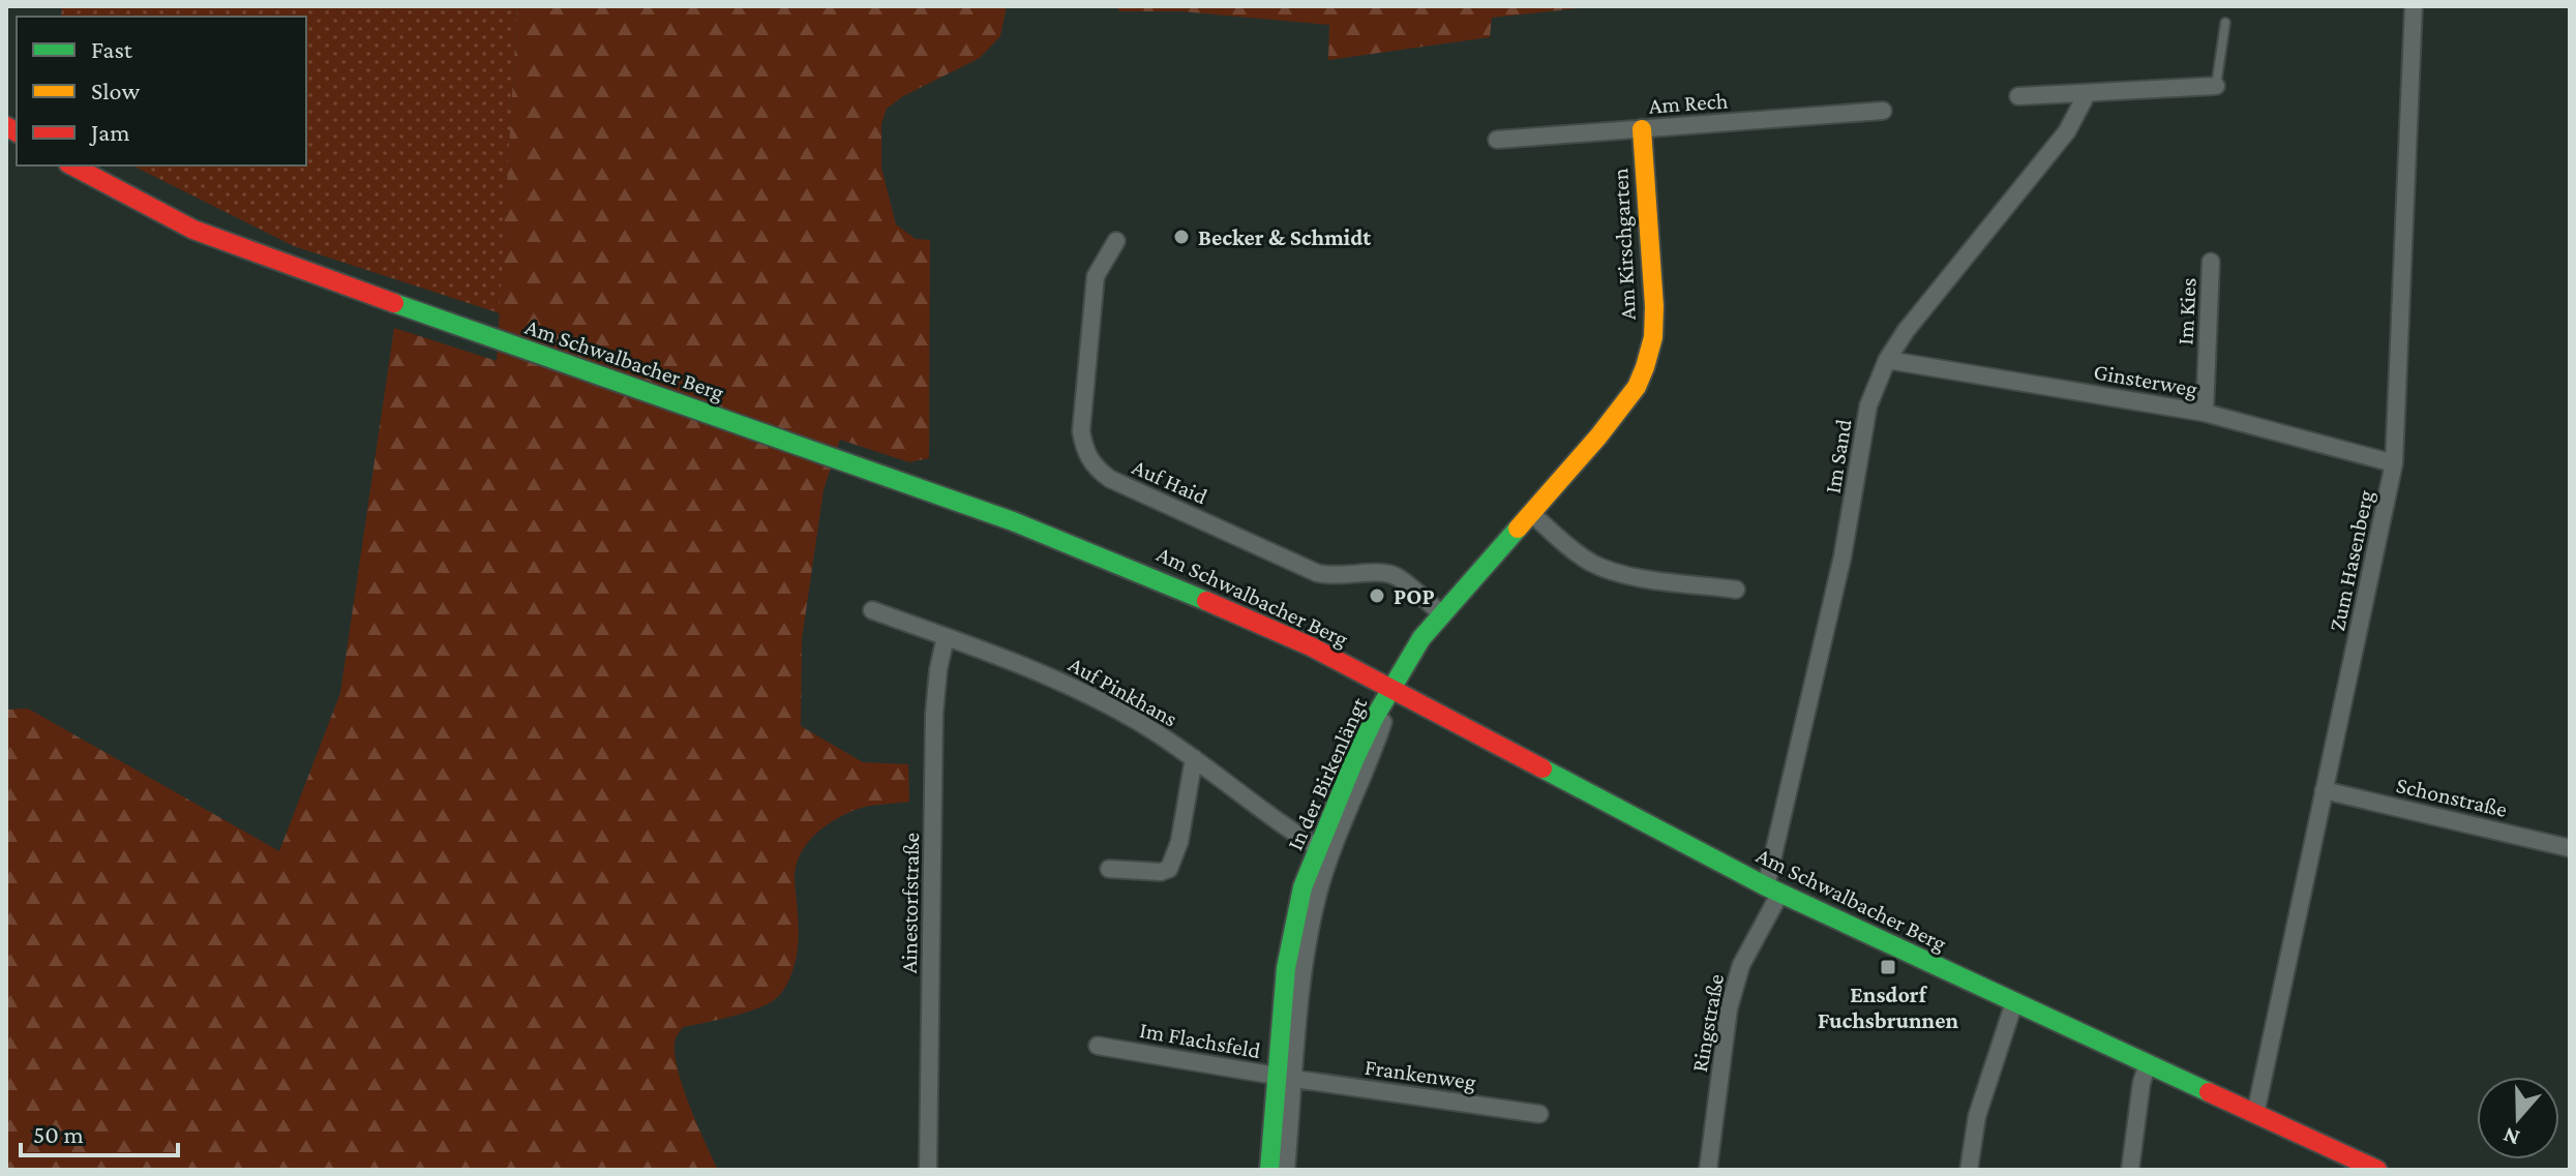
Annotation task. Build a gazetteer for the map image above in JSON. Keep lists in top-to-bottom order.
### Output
{
  "streets": {
    "main road": ["Am Kirschgarten", "Am Schwalbacher Berg", "In der Birkenlängt"],
    "street": [
      "Am Rech",
      "Im Kies",
      "Ginsterweg",
      "Im Sand",
      "Auf Haid",
      "Zum Hasenberg",
      "Auf Pinkhans",
      "Schonstraße",
      "Ainestorfstraße",
      "Ringstraße",
      "Im Flachsfeld",
      "Frankenweg"
    ]
  },
  "crossings": [
    ["Am Rech", "Am Kirschgarten"],
    ["Am Kirschgarten", "Am Schwalbacher Berg"],
    ["Am Kirschgarten", "Auf Haid"],
    ["Am Kirschgarten", "In der Birkenlängt"],
    ["Im Kies", "Ginsterweg"],
    ["Am Schwalbacher Berg", "Im Sand"],
    ["Am Schwalbacher Berg", "Zum Hasenberg"],
    ["Am Schwalbacher Berg", "In der Birkenlängt"],
    ["Am Schwalbacher Berg", "Ringstraße"],
    ["Ginsterweg", "Im Sand"],
    ["Ginsterweg", "Zum Hasenberg"],
    ["Im Sand", "Ringstraße"],
    ["Zum Hasenberg", "Schonstraße"],
    ["Auf Pinkhans", "In der Birkenlängt"],
    ["Auf Pinkhans", "Ainestorfstraße"],
    ["In der Birkenlängt", "Im Flachsfeld"],
    ["In der Birkenlängt", "Frankenweg"],
    ["Im Flachsfeld", "Frankenweg"]
  ],
  "places": {
    "other": ["Becker & Schmidt", "POP"],
    "transit": ["Ensdorf Fuchsbrunnen"]
  },
  "legend": ["Fast", "Slow", "Jam"],
  "scale_bar": "50 m",
  "north": "bottom"
}
